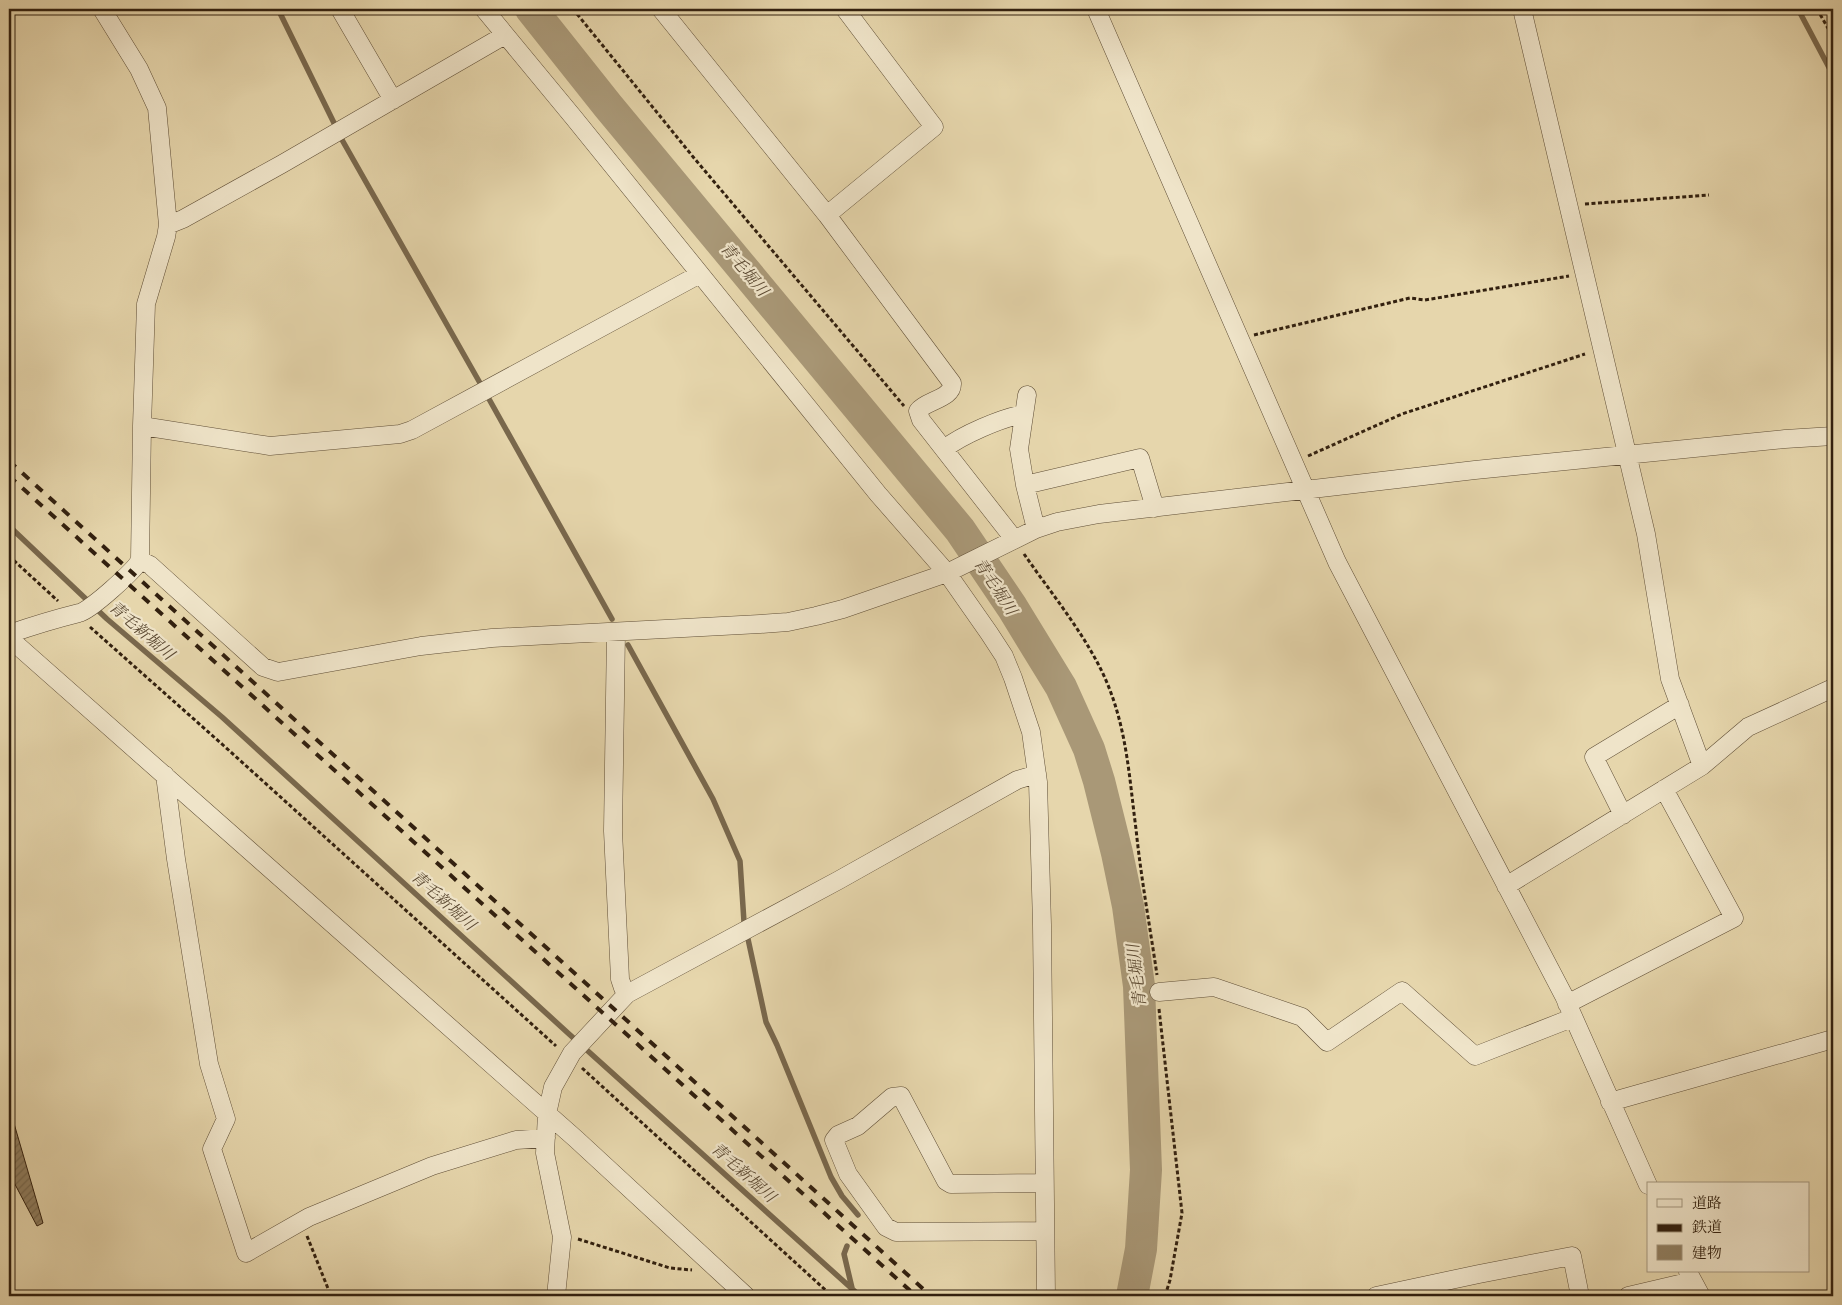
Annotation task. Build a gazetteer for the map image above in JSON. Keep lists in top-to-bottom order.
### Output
{
  "water": ["青毛堀川", "青毛新堀川"],
  "legend": ["道路", "鉄道", "建物"]
}
